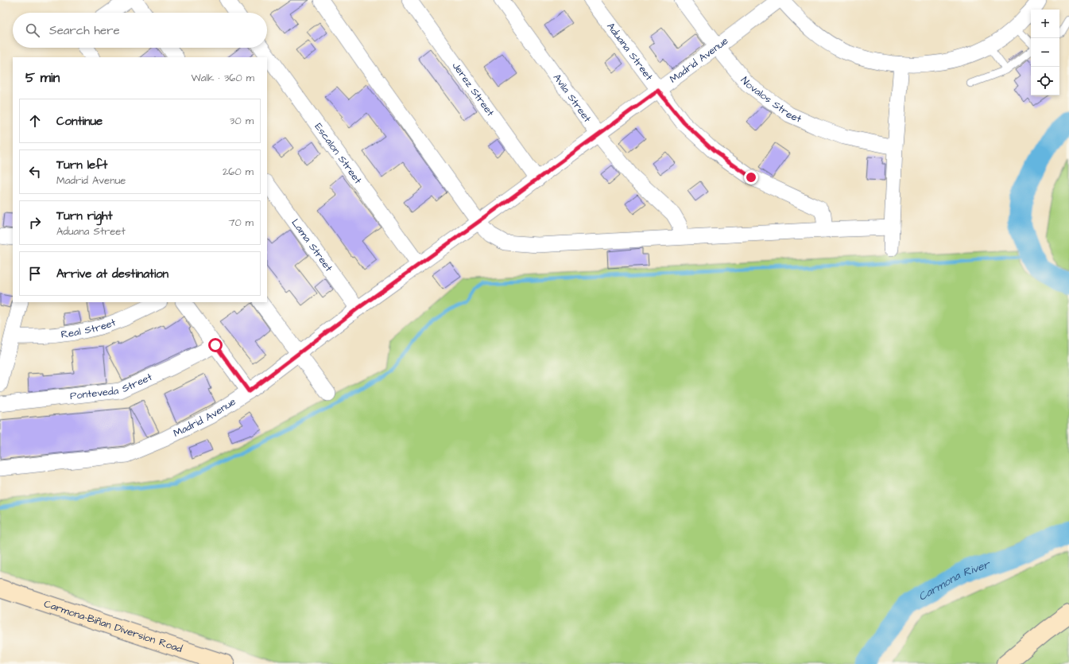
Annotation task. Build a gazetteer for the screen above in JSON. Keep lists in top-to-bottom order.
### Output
{
  "streets": {
    "main road": ["Carmona-Biñan Diversion Road"],
    "street": [
      "Aduana Street",
      "Madrid Avenue",
      "Jerez Street",
      "Avila Street",
      "Novalos Street",
      "Escalon Street",
      "Lama Street",
      "Real Street",
      "Ponteveda Street"
    ]
  },
  "crossings": [
    ["Aduana Street", "Madrid Avenue"],
    ["Madrid Avenue", "Jerez Street"],
    ["Madrid Avenue", "Avila Street"],
    ["Madrid Avenue", "Novalos Street"],
    ["Madrid Avenue", "Escalon Street"],
    ["Madrid Avenue", "Lama Street"]
  ],
  "water": ["Carmona River"],
  "page": {
    "map_buttons": ["+", "−"],
    "search": "Search here",
    "heading": ["5 min", "Walk · 360 m"],
    "list": [
      ["Continue", "30 m"],
      ["Turn left", "Madrid Avenue", "260 m"],
      ["Turn right", "Aduana Street", "70 m"],
      "Arrive at destination"
    ]
  }
}
